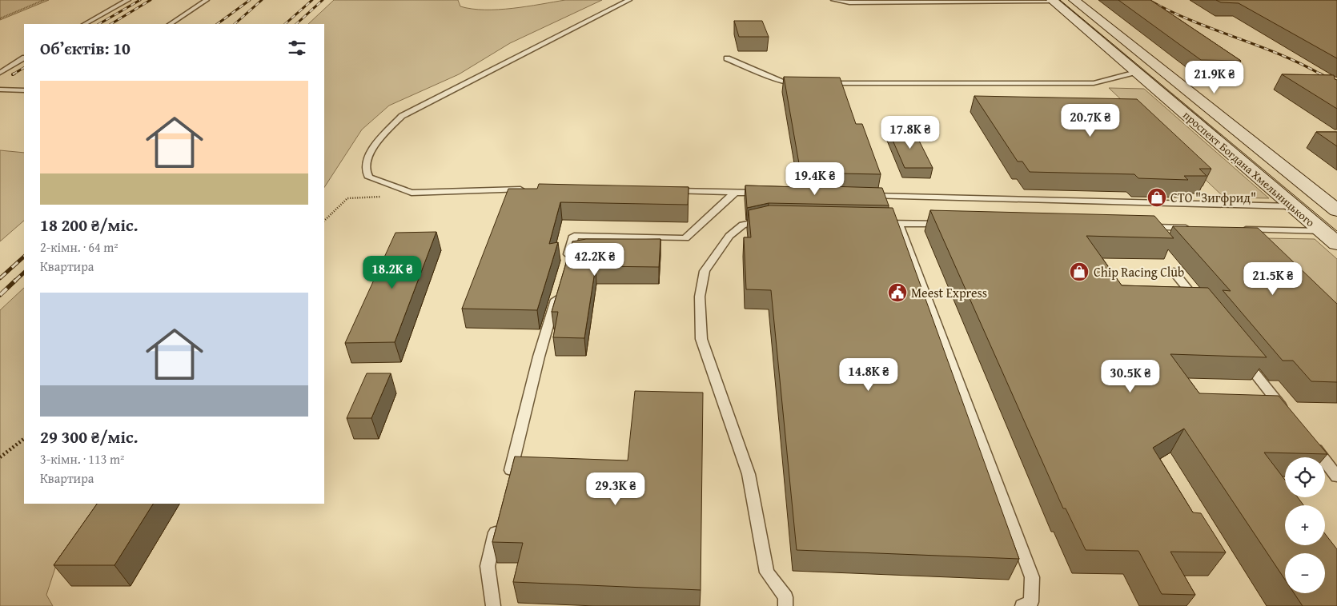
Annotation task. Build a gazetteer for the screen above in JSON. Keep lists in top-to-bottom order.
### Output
{
  "streets": {
    "main road": ["проспект Богдана Хмельницького"]
  },
  "places": {
    "shop": ["СТО \"Зигфрид\"", "Chip Racing Club"],
    "public building": ["Meest Express"]
  },
  "page": {
    "heading": "Об’єктів: 10",
    "price": [
      "21.9K ₴",
      "20.7K ₴",
      "17.8K ₴",
      "19.4K ₴",
      "42.2K ₴",
      "18.2K ₴",
      "21.5K ₴",
      "14.8K ₴",
      "30.5K ₴",
      "29.3K ₴"
    ],
    "list": [
      {
        "name": "18 200 ₴/міс.",
        "note": "2-кімн. · 64 m² · Квартира"
      },
      {
        "name": "29 300 ₴/міс.",
        "note": "3-кімн. · 113 m² · Квартира"
      }
    ],
    "map_buttons": ["+", "−"]
  }
}
